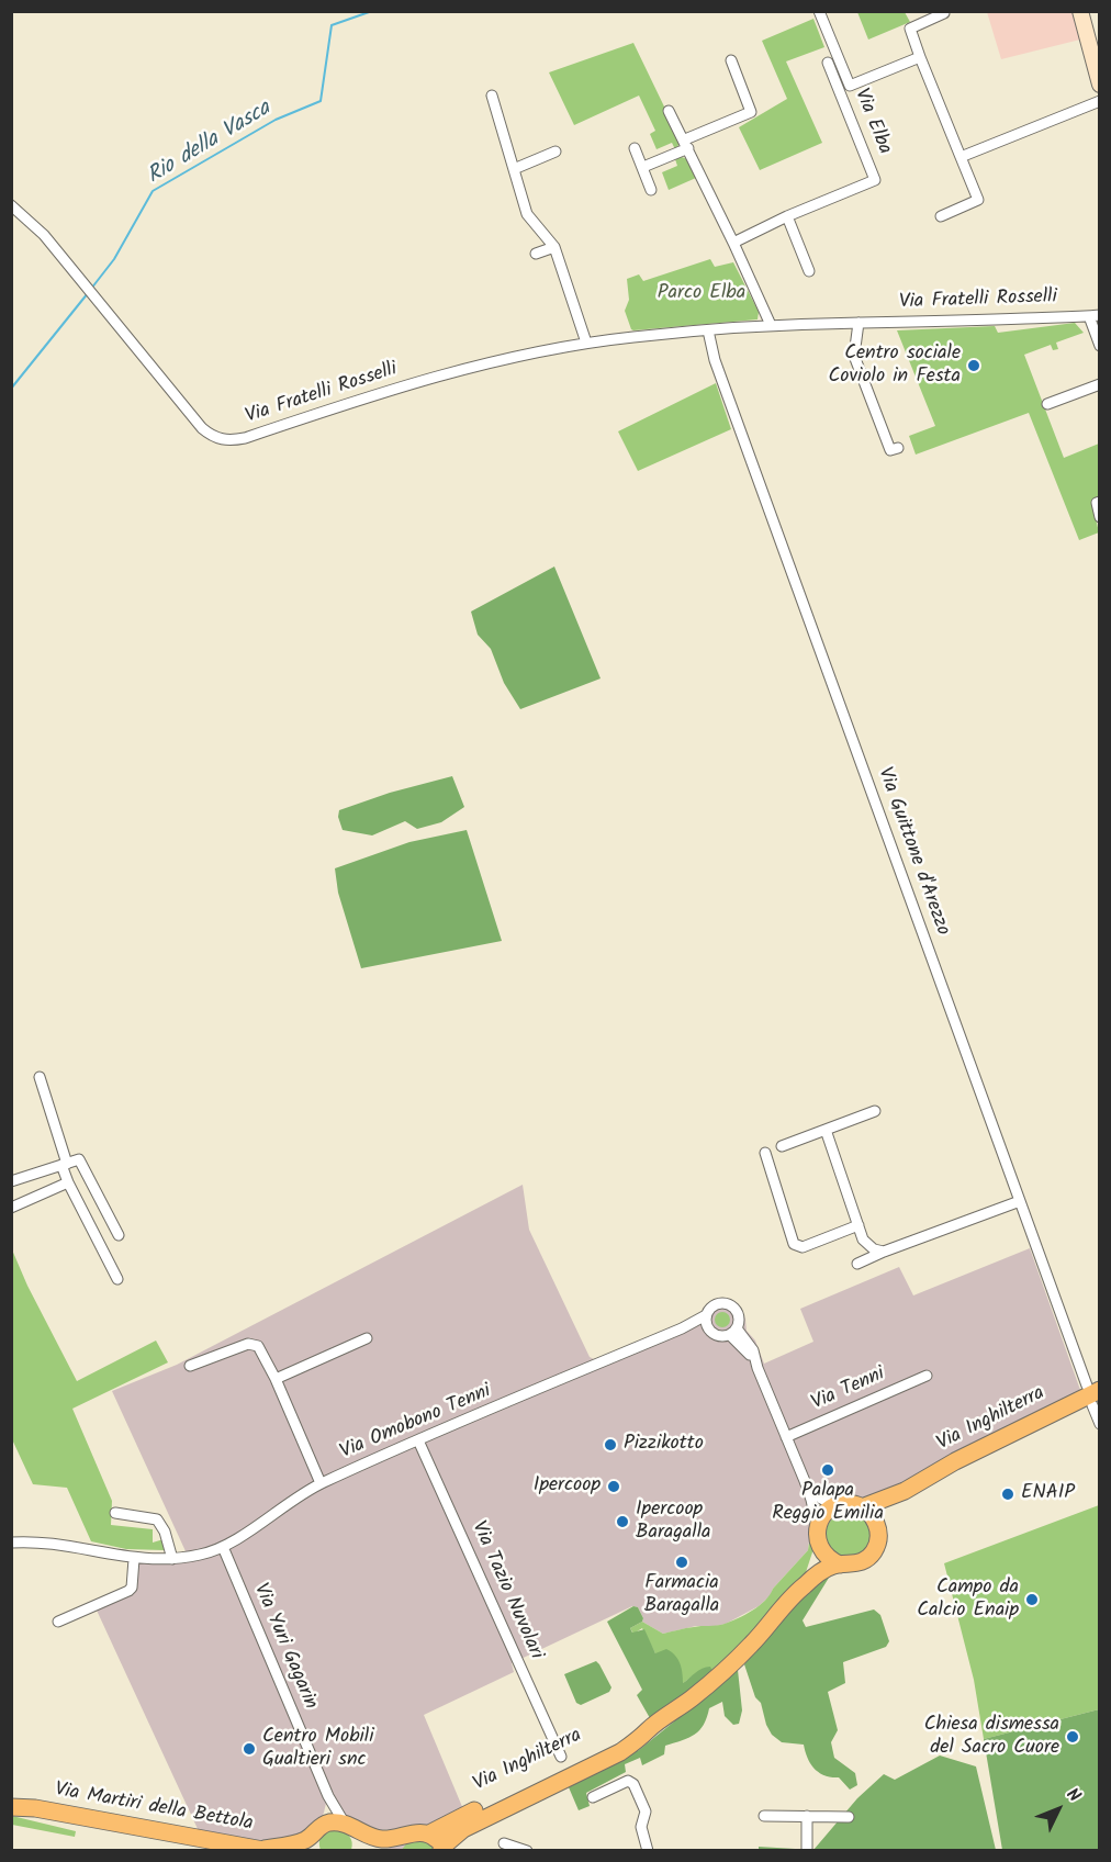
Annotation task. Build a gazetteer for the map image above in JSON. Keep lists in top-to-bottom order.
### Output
{
  "streets": {
    "main road": ["Via Inghilterra", "Via Martiri della Bettola"],
    "street": [
      "Via Elba",
      "Via Fratelli Rosselli",
      "Via Guittone d'Arezzo",
      "Via Tenni",
      "Via Omobono Tenni",
      "Via Tazio Nuvolari",
      "Via Yuri Gagarin"
    ]
  },
  "crossings": [
    ["Via Fratelli Rosselli", "Via Guittone d'Arezzo"],
    ["Via Guittone d'Arezzo", "Via Inghilterra"],
    ["Via Tenni", "Via Omobono Tenni"],
    ["Via Inghilterra", "Via Omobono Tenni"],
    ["Via Inghilterra", "Via Martiri della Bettola"],
    ["Via Omobono Tenni", "Via Tazio Nuvolari"],
    ["Via Omobono Tenni", "Via Yuri Gagarin"],
    ["Via Yuri Gagarin", "Via Martiri della Bettola"]
  ],
  "water": ["Rio della Vasca"],
  "parks": ["Parco Elba"],
  "places": [
    "Centro sociale Coviolo in Festa",
    "Pizzikotto",
    "Palapa Reggio Emilia",
    "Ipercoop",
    "ENAIP",
    "Ipercoop Baragalla",
    "Farmacia Baragalla",
    "Campo da Calcio Enaip",
    "Chiesa dismessa del Sacro Cuore",
    "Centro Mobili Gualtieri snc"
  ],
  "north": "top right"
}
